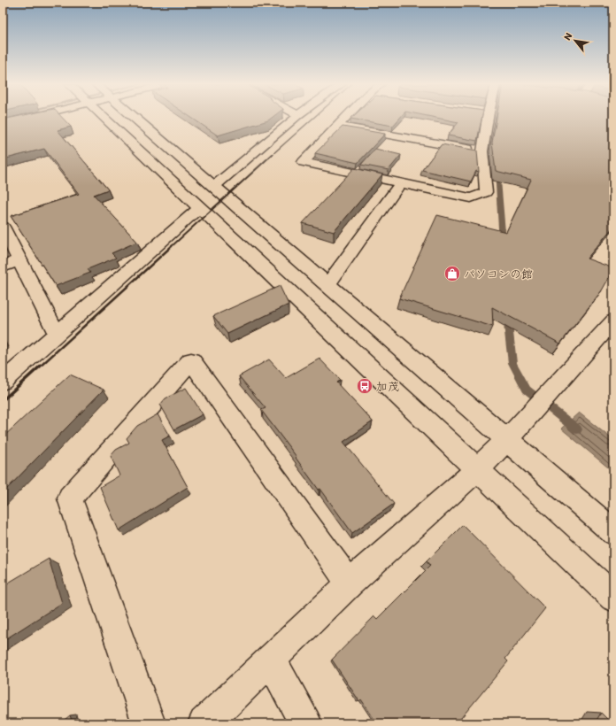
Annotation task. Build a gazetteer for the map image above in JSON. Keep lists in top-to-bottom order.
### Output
{
  "places": {
    "shop": ["パソコンの館"],
    "bus stop": ["加茂"]
  },
  "north": "top left"
}
